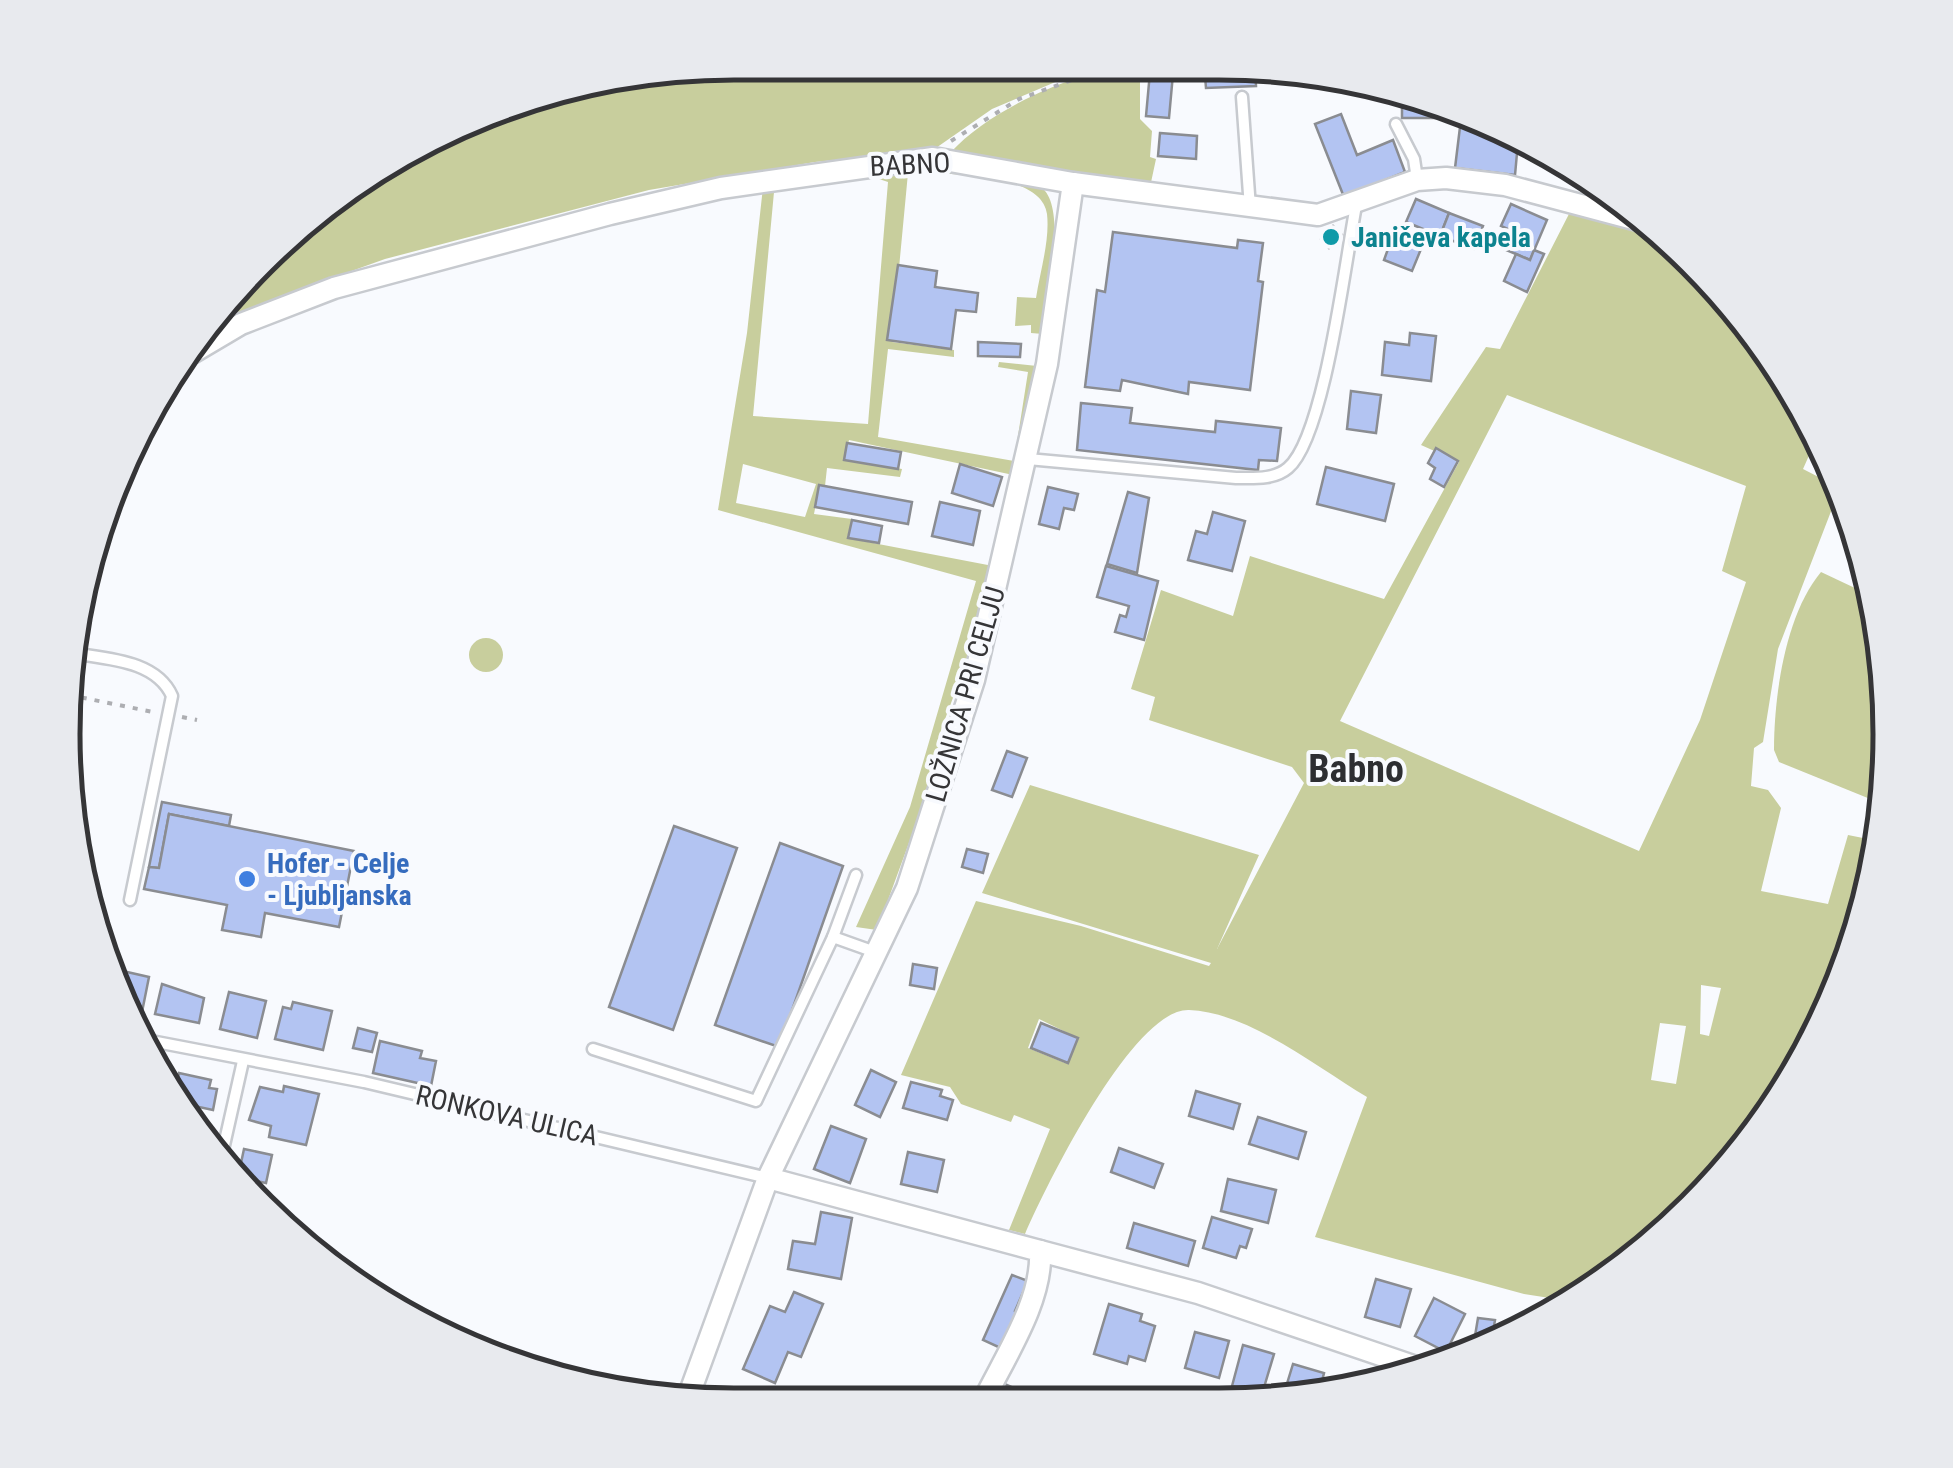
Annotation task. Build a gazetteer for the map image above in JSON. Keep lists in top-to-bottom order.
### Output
{
  "streets": {
    "street": ["BABNO", "LOŽNICA PRI CELJU"],
    "lane": ["RONKOVA ULICA"]
  },
  "crossings": [
    ["BABNO", "LOŽNICA PRI CELJU"],
    ["LOŽNICA PRI CELJU", "RONKOVA ULICA"]
  ],
  "districts": ["Babno"],
  "places": ["Janičeva kapela", "Hofer - Celje - Ljubljanska"]
}
